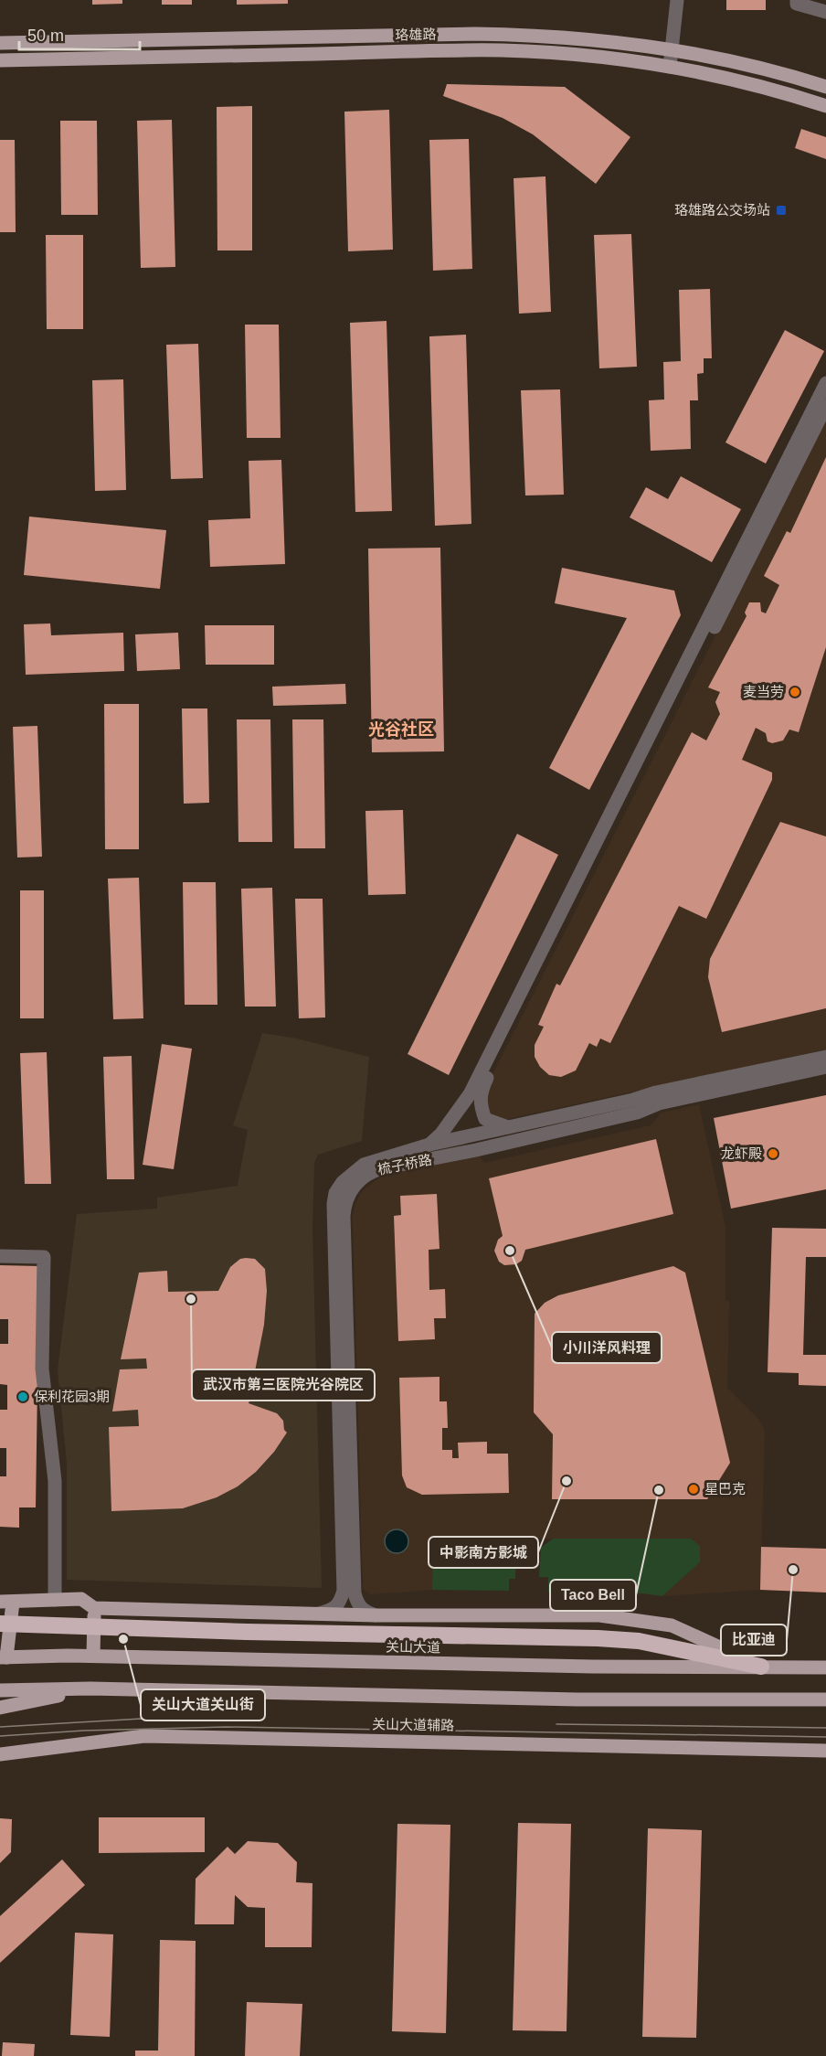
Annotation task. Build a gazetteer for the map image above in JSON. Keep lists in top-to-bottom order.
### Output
{
  "streets": {
    "main road": ["珞雄路", "关山大道", "关山大道辅路"],
    "street": ["梳子桥路"]
  },
  "districts": ["光谷社区"],
  "places": {
    "transit": ["珞雄路公交场站"],
    "other": [
      "麦当劳",
      "龙虾殿",
      "小川洋风料理",
      "武汉市第三医院光谷院区",
      "保利花园3期",
      "中影南方影城",
      "星巴克",
      "Taco Bell",
      "比亚迪",
      "关山大道关山街"
    ]
  },
  "scale_bar": "50 m"
}
